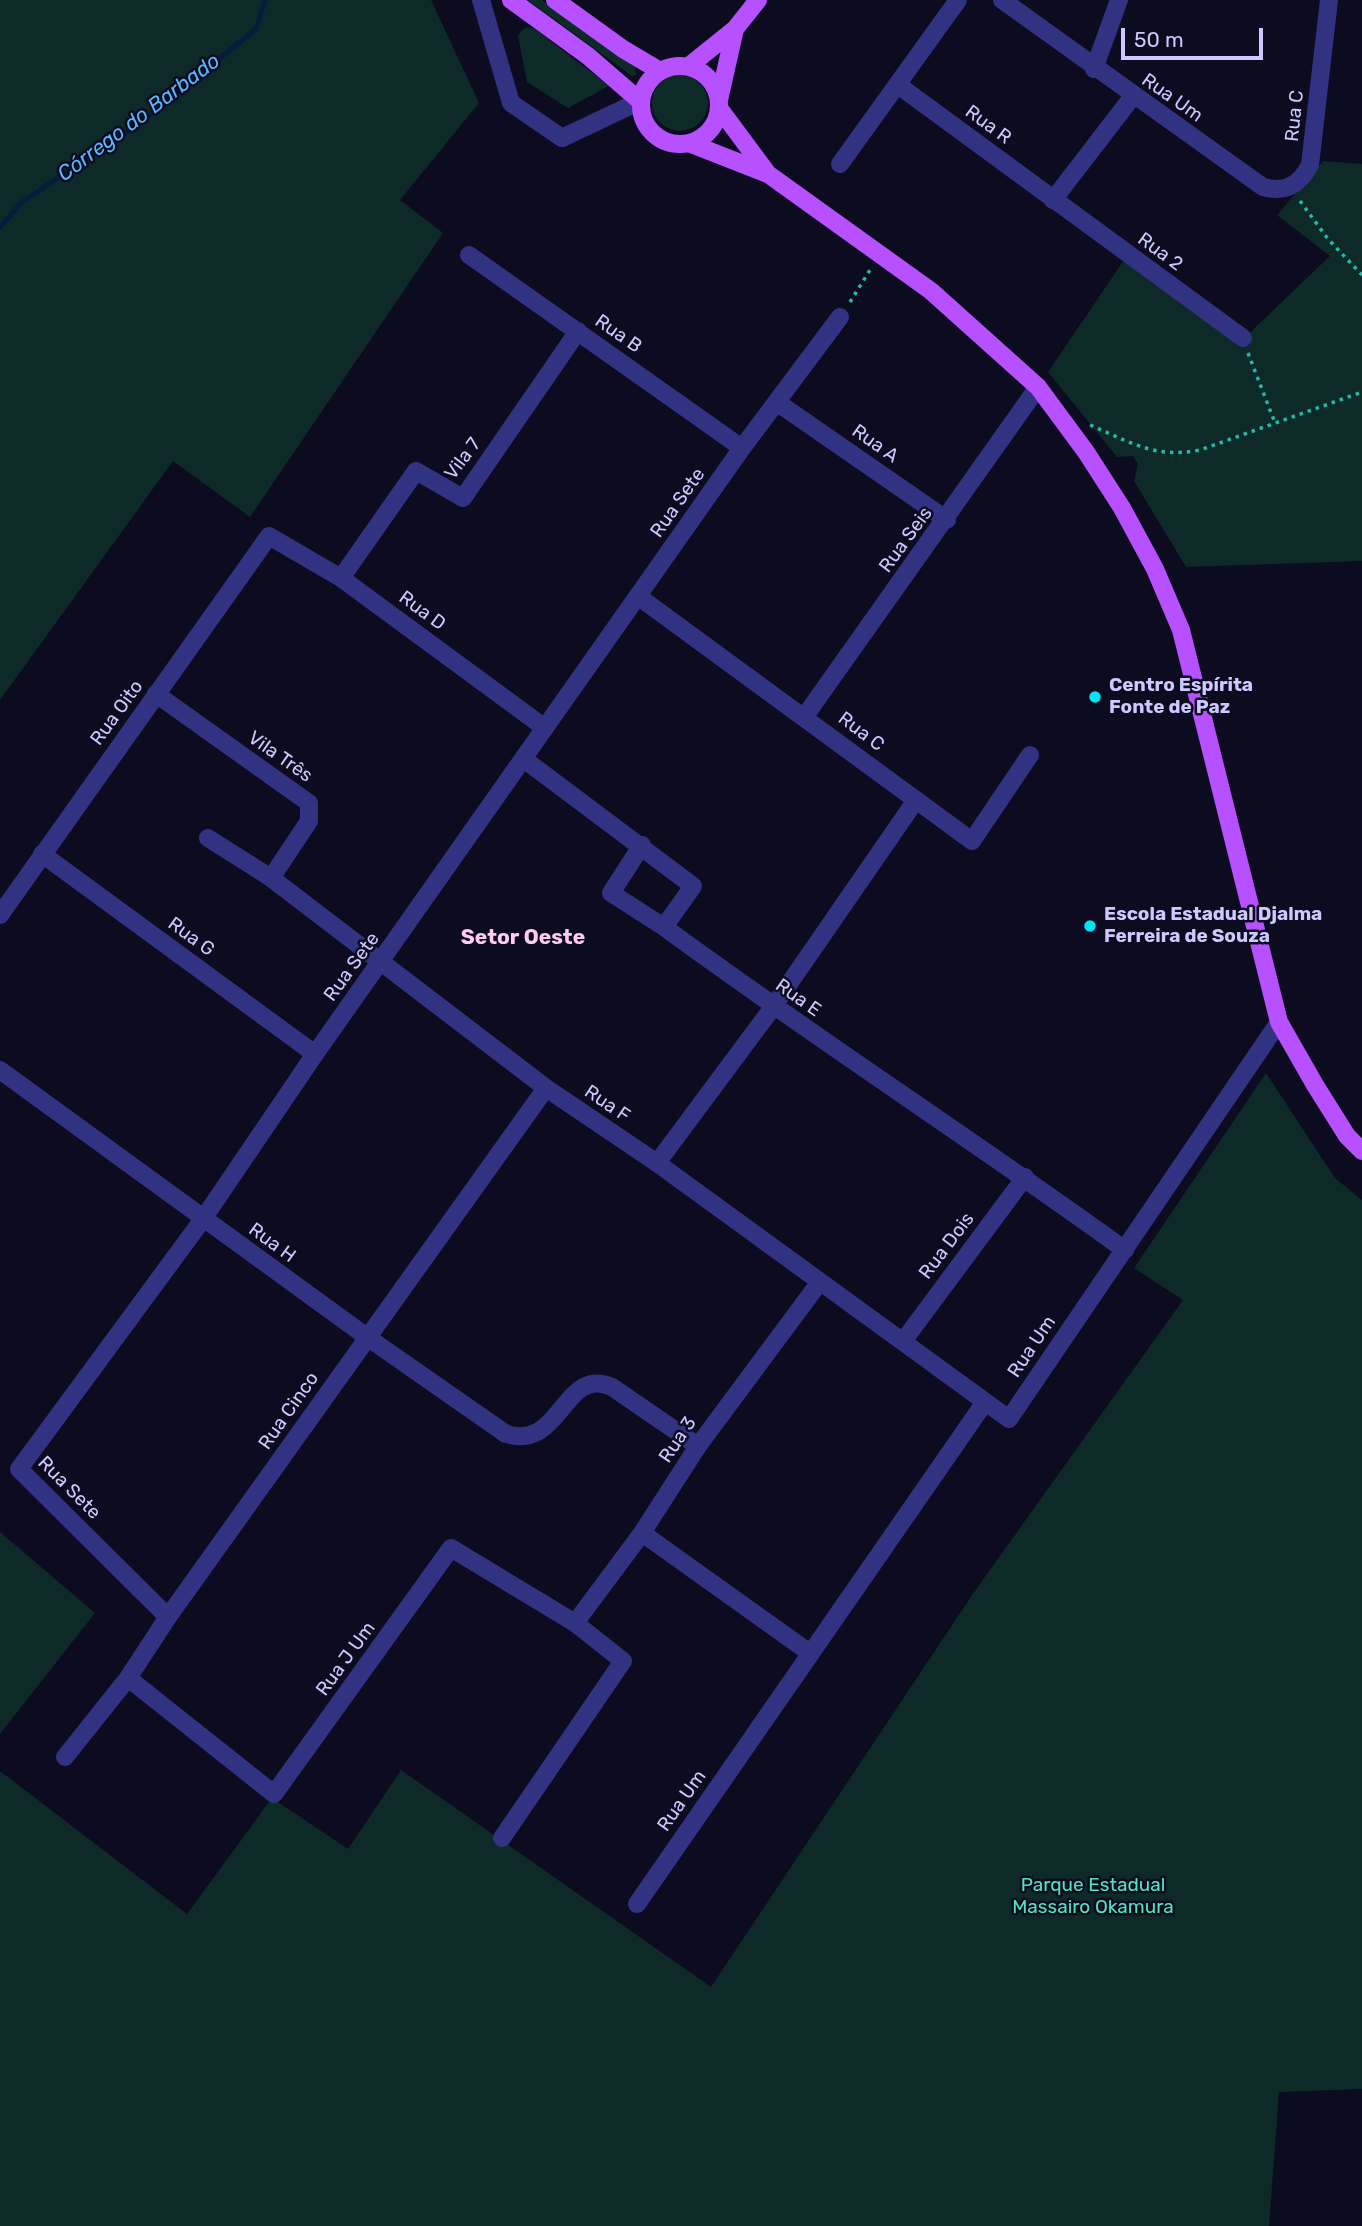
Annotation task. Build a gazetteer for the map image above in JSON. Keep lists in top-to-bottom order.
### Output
{
  "streets": {
    "street": [
      "Rua Um",
      "Rua C",
      "Rua R",
      "Rua 2",
      "Rua B",
      "Rua A",
      "Vila 7",
      "Rua Sete",
      "Rua Seis",
      "Rua D",
      "Rua Oito",
      "Vila Três",
      "Rua G",
      "Rua E",
      "Rua F",
      "Rua H",
      "Rua Dois",
      "Rua Cinco",
      "Rua 3",
      "Rua J Um"
    ]
  },
  "crossings": [
    ["Rua Um", "Rua C"],
    ["Rua Um", "Rua E"],
    ["Rua Um", "Rua F"],
    ["Rua C", "Rua Sete"],
    ["Rua C", "Rua Seis"],
    ["Rua R", "Rua 2"],
    ["Rua B", "Vila 7"],
    ["Rua B", "Rua Sete"],
    ["Rua A", "Rua Sete"],
    ["Rua A", "Rua Seis"],
    ["Vila 7", "Rua D"],
    ["Rua Sete", "Rua D"],
    ["Rua Sete", "Rua G"],
    ["Rua Sete", "Rua F"],
    ["Rua Sete", "Rua H"],
    ["Rua Sete", "Rua Cinco"],
    ["Rua D", "Rua Oito"],
    ["Rua Oito", "Vila Três"],
    ["Rua Oito", "Rua G"],
    ["Vila Três", "Rua F"],
    ["Rua E", "Rua Dois"],
    ["Rua F", "Rua Dois"],
    ["Rua F", "Rua Cinco"],
    ["Rua F", "Rua 3"],
    ["Rua H", "Rua Cinco"],
    ["Rua H", "Rua 3"],
    ["Rua Cinco", "Rua J Um"],
    ["Rua 3", "Rua J Um"]
  ],
  "districts": ["Setor Oeste"],
  "water": ["Córrego do Barbado"],
  "parks": ["Parque Estadual Massairo Okamura"],
  "places": ["Centro Espírita Fonte de Paz", "Escola Estadual Djalma Ferreira de Souza"],
  "scale_bar": "50 m"
}
